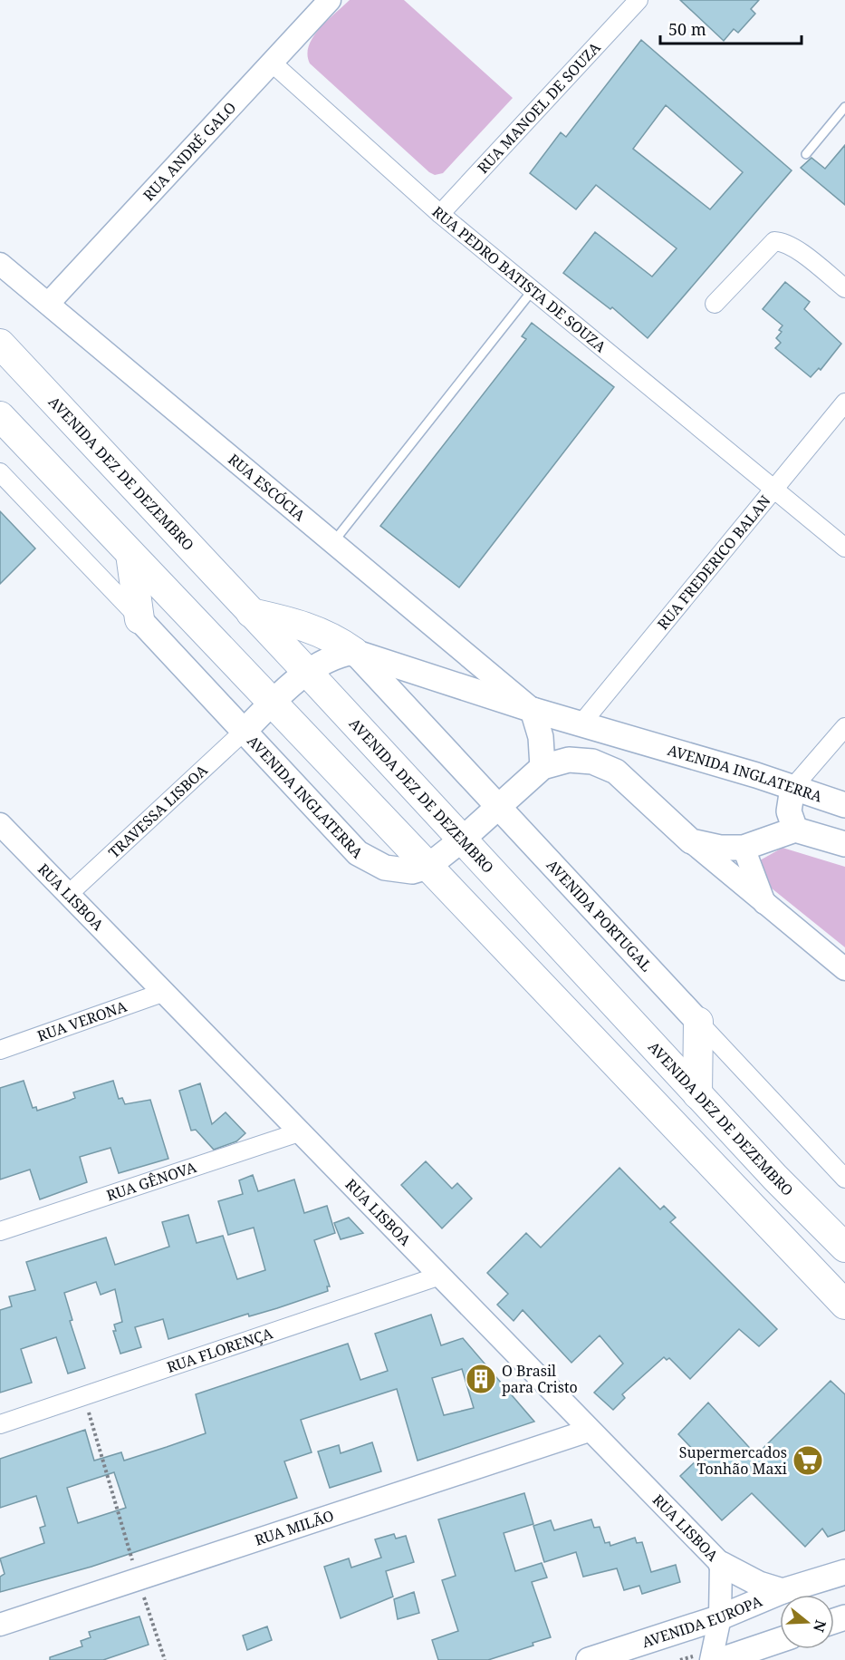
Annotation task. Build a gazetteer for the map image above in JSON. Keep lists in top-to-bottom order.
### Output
{
  "streets": {
    "highway": ["AVENIDA DEZ DE DEZEMBRO"],
    "main road": ["AVENIDA INGLATERRA", "AVENIDA PORTUGAL", "AVENIDA EUROPA"],
    "street": [
      "RUA MANOEL DE SOUZA",
      "RUA ANDRÉ GALO",
      "RUA PEDRO BATISTA DE SOUZA",
      "RUA ESCÓCIA",
      "RUA FREDERICO BALAN",
      "TRAVESSA LISBOA",
      "RUA LISBOA",
      "RUA VERONA",
      "RUA GÊNOVA",
      "RUA FLORENÇA",
      "RUA MILÃO"
    ]
  },
  "crossings": [
    ["RUA MANOEL DE SOUZA", "RUA PEDRO BATISTA DE SOUZA"],
    ["RUA ANDRÉ GALO", "RUA PEDRO BATISTA DE SOUZA"],
    ["RUA ANDRÉ GALO", "RUA ESCÓCIA"],
    ["RUA PEDRO BATISTA DE SOUZA", "RUA FREDERICO BALAN"],
    ["AVENIDA DEZ DE DEZEMBRO", "AVENIDA INGLATERRA"],
    ["RUA ESCÓCIA", "AVENIDA INGLATERRA"],
    ["RUA FREDERICO BALAN", "AVENIDA INGLATERRA"],
    ["AVENIDA INGLATERRA", "TRAVESSA LISBOA"],
    ["AVENIDA INGLATERRA", "AVENIDA PORTUGAL"],
    ["TRAVESSA LISBOA", "RUA LISBOA"],
    ["RUA LISBOA", "RUA VERONA"],
    ["RUA LISBOA", "RUA GÊNOVA"],
    ["RUA LISBOA", "RUA FLORENÇA"],
    ["RUA LISBOA", "RUA MILÃO"],
    ["RUA LISBOA", "AVENIDA EUROPA"]
  ],
  "places": {
    "building": ["O Brasil para Cristo"],
    "supermarket": ["Supermercados Tonhão Maxi"]
  },
  "scale_bar": "50 m",
  "north": "right"
}
